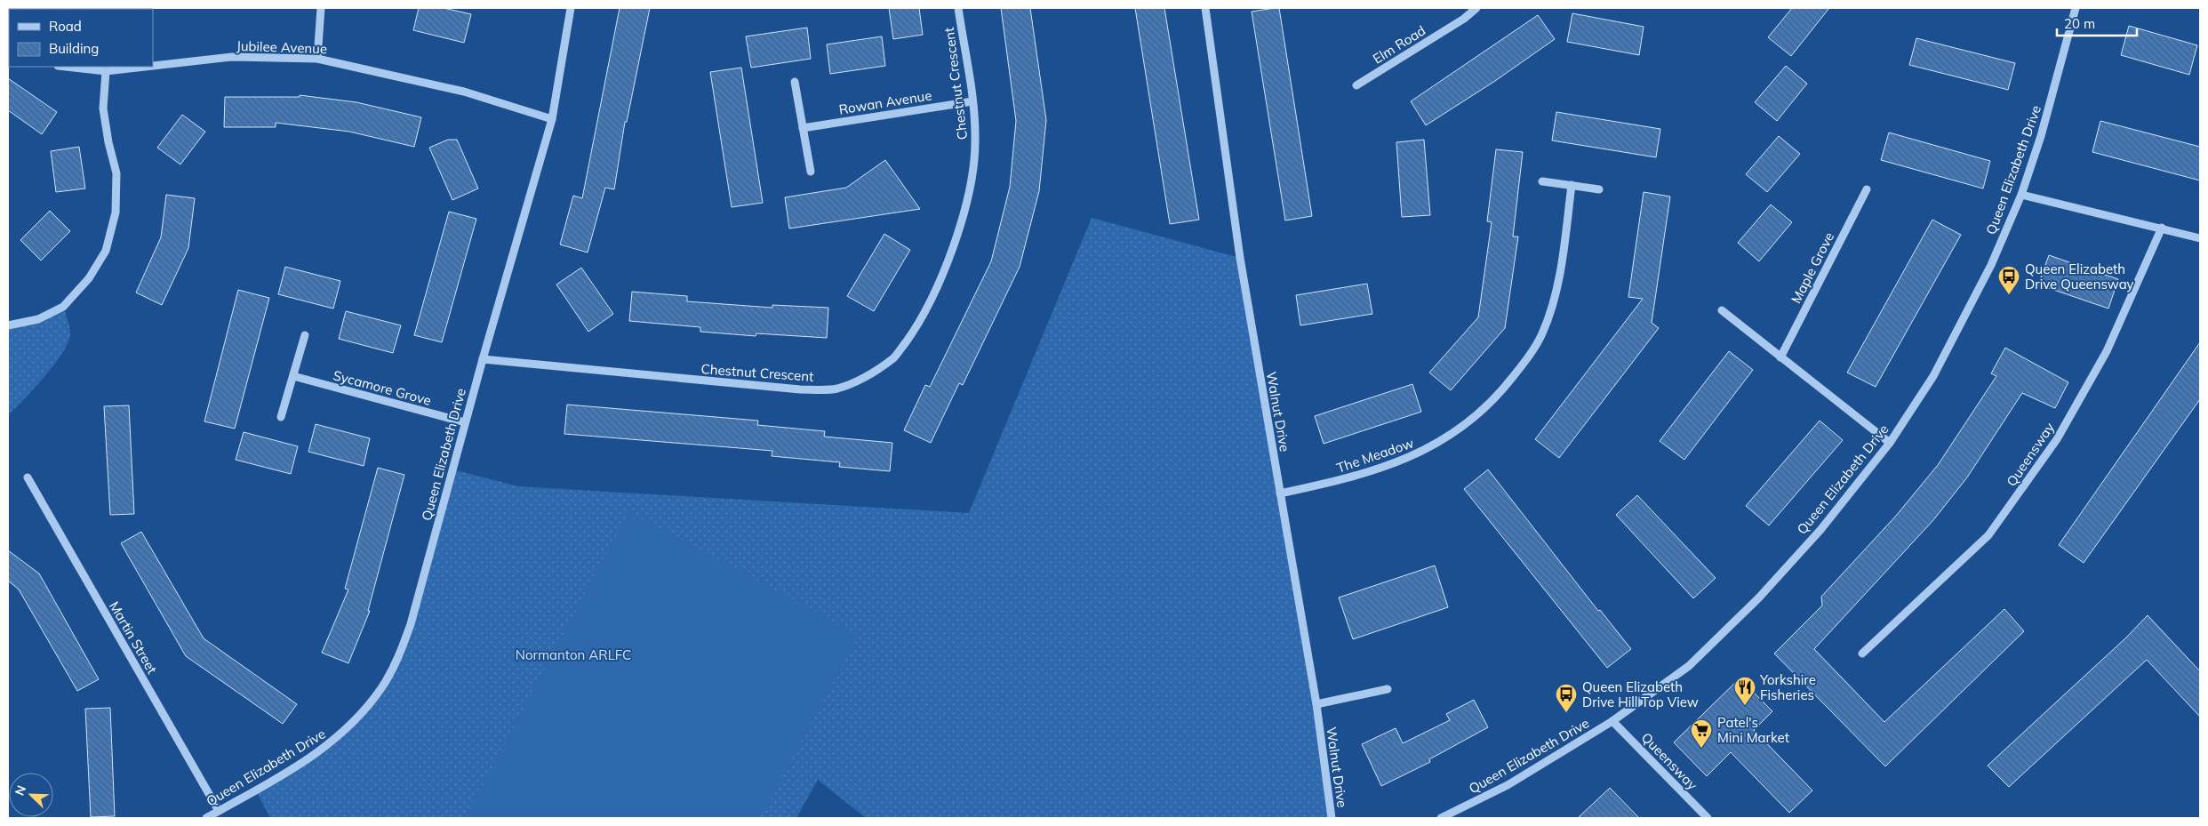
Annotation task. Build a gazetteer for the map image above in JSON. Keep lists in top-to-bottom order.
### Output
{
  "streets": {
    "street": [
      "Elm Road",
      "Jubilee Avenue",
      "Chestnut Crescent",
      "Rowan Avenue",
      "Queen Elizabeth Drive",
      "Maple Grove",
      "Sycamore Grove",
      "Walnut Drive",
      "Queensway",
      "The Meadow",
      "Martin Street"
    ]
  },
  "crossings": [
    ["Jubilee Avenue", "Queen Elizabeth Drive"],
    ["Chestnut Crescent", "Rowan Avenue"],
    ["Chestnut Crescent", "Queen Elizabeth Drive"],
    ["Queen Elizabeth Drive", "Sycamore Grove"],
    ["Queen Elizabeth Drive", "Queensway"],
    ["Queen Elizabeth Drive", "Martin Street"],
    ["Walnut Drive", "The Meadow"]
  ],
  "parks": ["Normanton ARLFC"],
  "places": {
    "bus stop": ["Queen Elizabeth Drive Queensway", "Queen Elizabeth Drive Hill Top View"],
    "restaurant": ["Yorkshire Fisheries"],
    "supermarket": ["Patel's Mini Market"]
  },
  "legend": ["Road", "Building"],
  "scale_bar": "20 m",
  "north": "top left"
}
